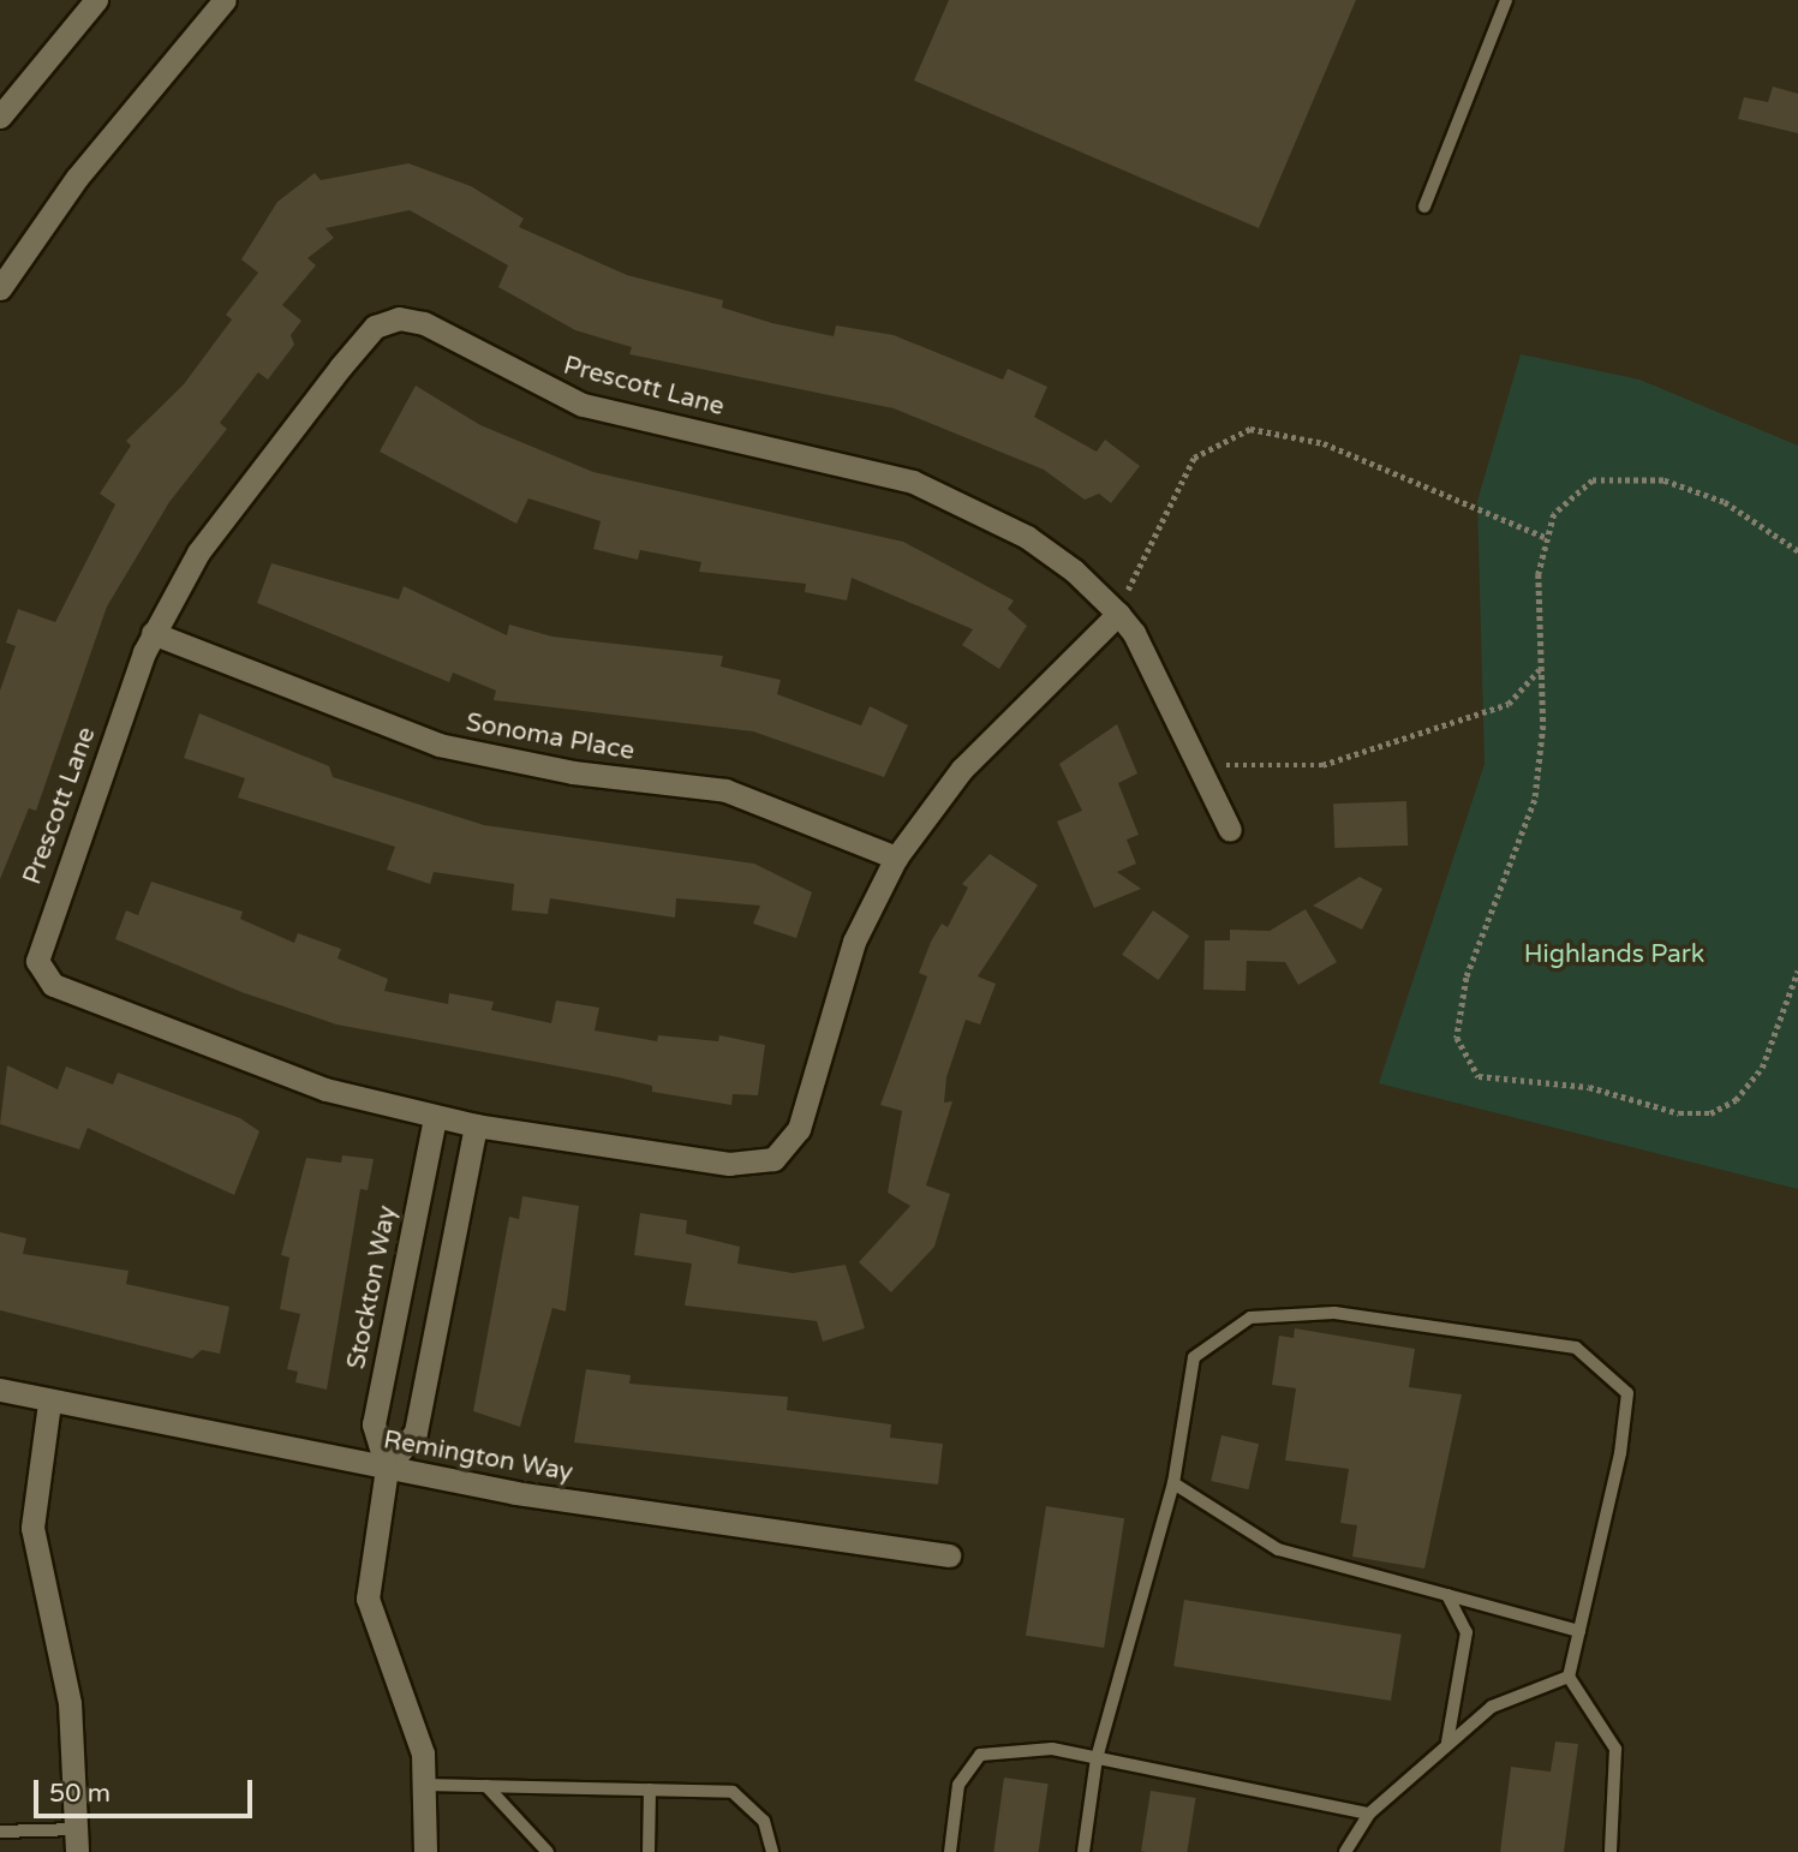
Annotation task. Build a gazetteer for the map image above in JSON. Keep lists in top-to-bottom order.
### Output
{
  "streets": {
    "street": [
      "Prescott Lane",
      "Sonoma Place",
      "Stockton Way",
      "Remington Way"
    ]
  },
  "crossings": [
    ["Prescott Lane", "Sonoma Place"],
    ["Prescott Lane", "Stockton Way"],
    ["Stockton Way", "Remington Way"]
  ],
  "parks": ["Highlands Park"],
  "scale_bar": "50 m"
}
